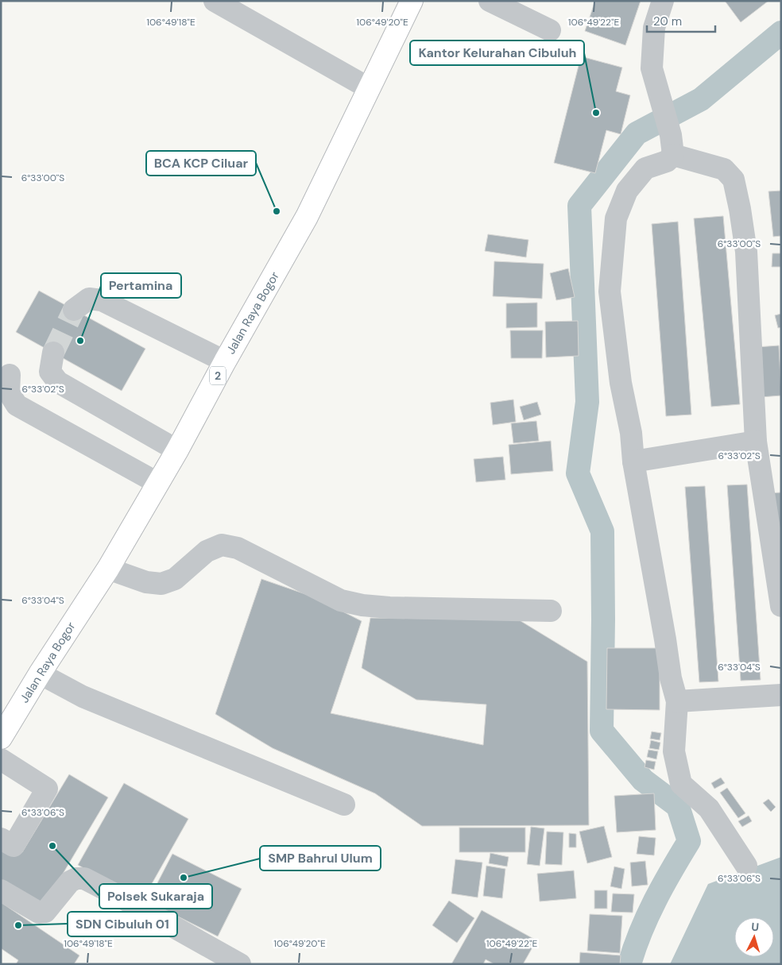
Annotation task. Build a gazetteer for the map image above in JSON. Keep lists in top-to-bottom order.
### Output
{
  "streets": {
    "highway": ["Jalan Raya Bogor", "2"]
  },
  "places": [
    "Kantor Kelurahan Cibuluh",
    "BCA KCP Ciluar",
    "Pertamina",
    "Polsek Sukaraja",
    "SMP Bahrul Ulum",
    "SDN Cibuluh 01"
  ],
  "scale_bar": "20 m",
  "north": "top",
  "coordinates": [
    "106°49'18\"E",
    "106°49'20\"E",
    "106°49'22\"E",
    "6°33'00\"S",
    "6°33'02\"S",
    "6°33'04\"S",
    "6°33'06\"S"
  ]
}
